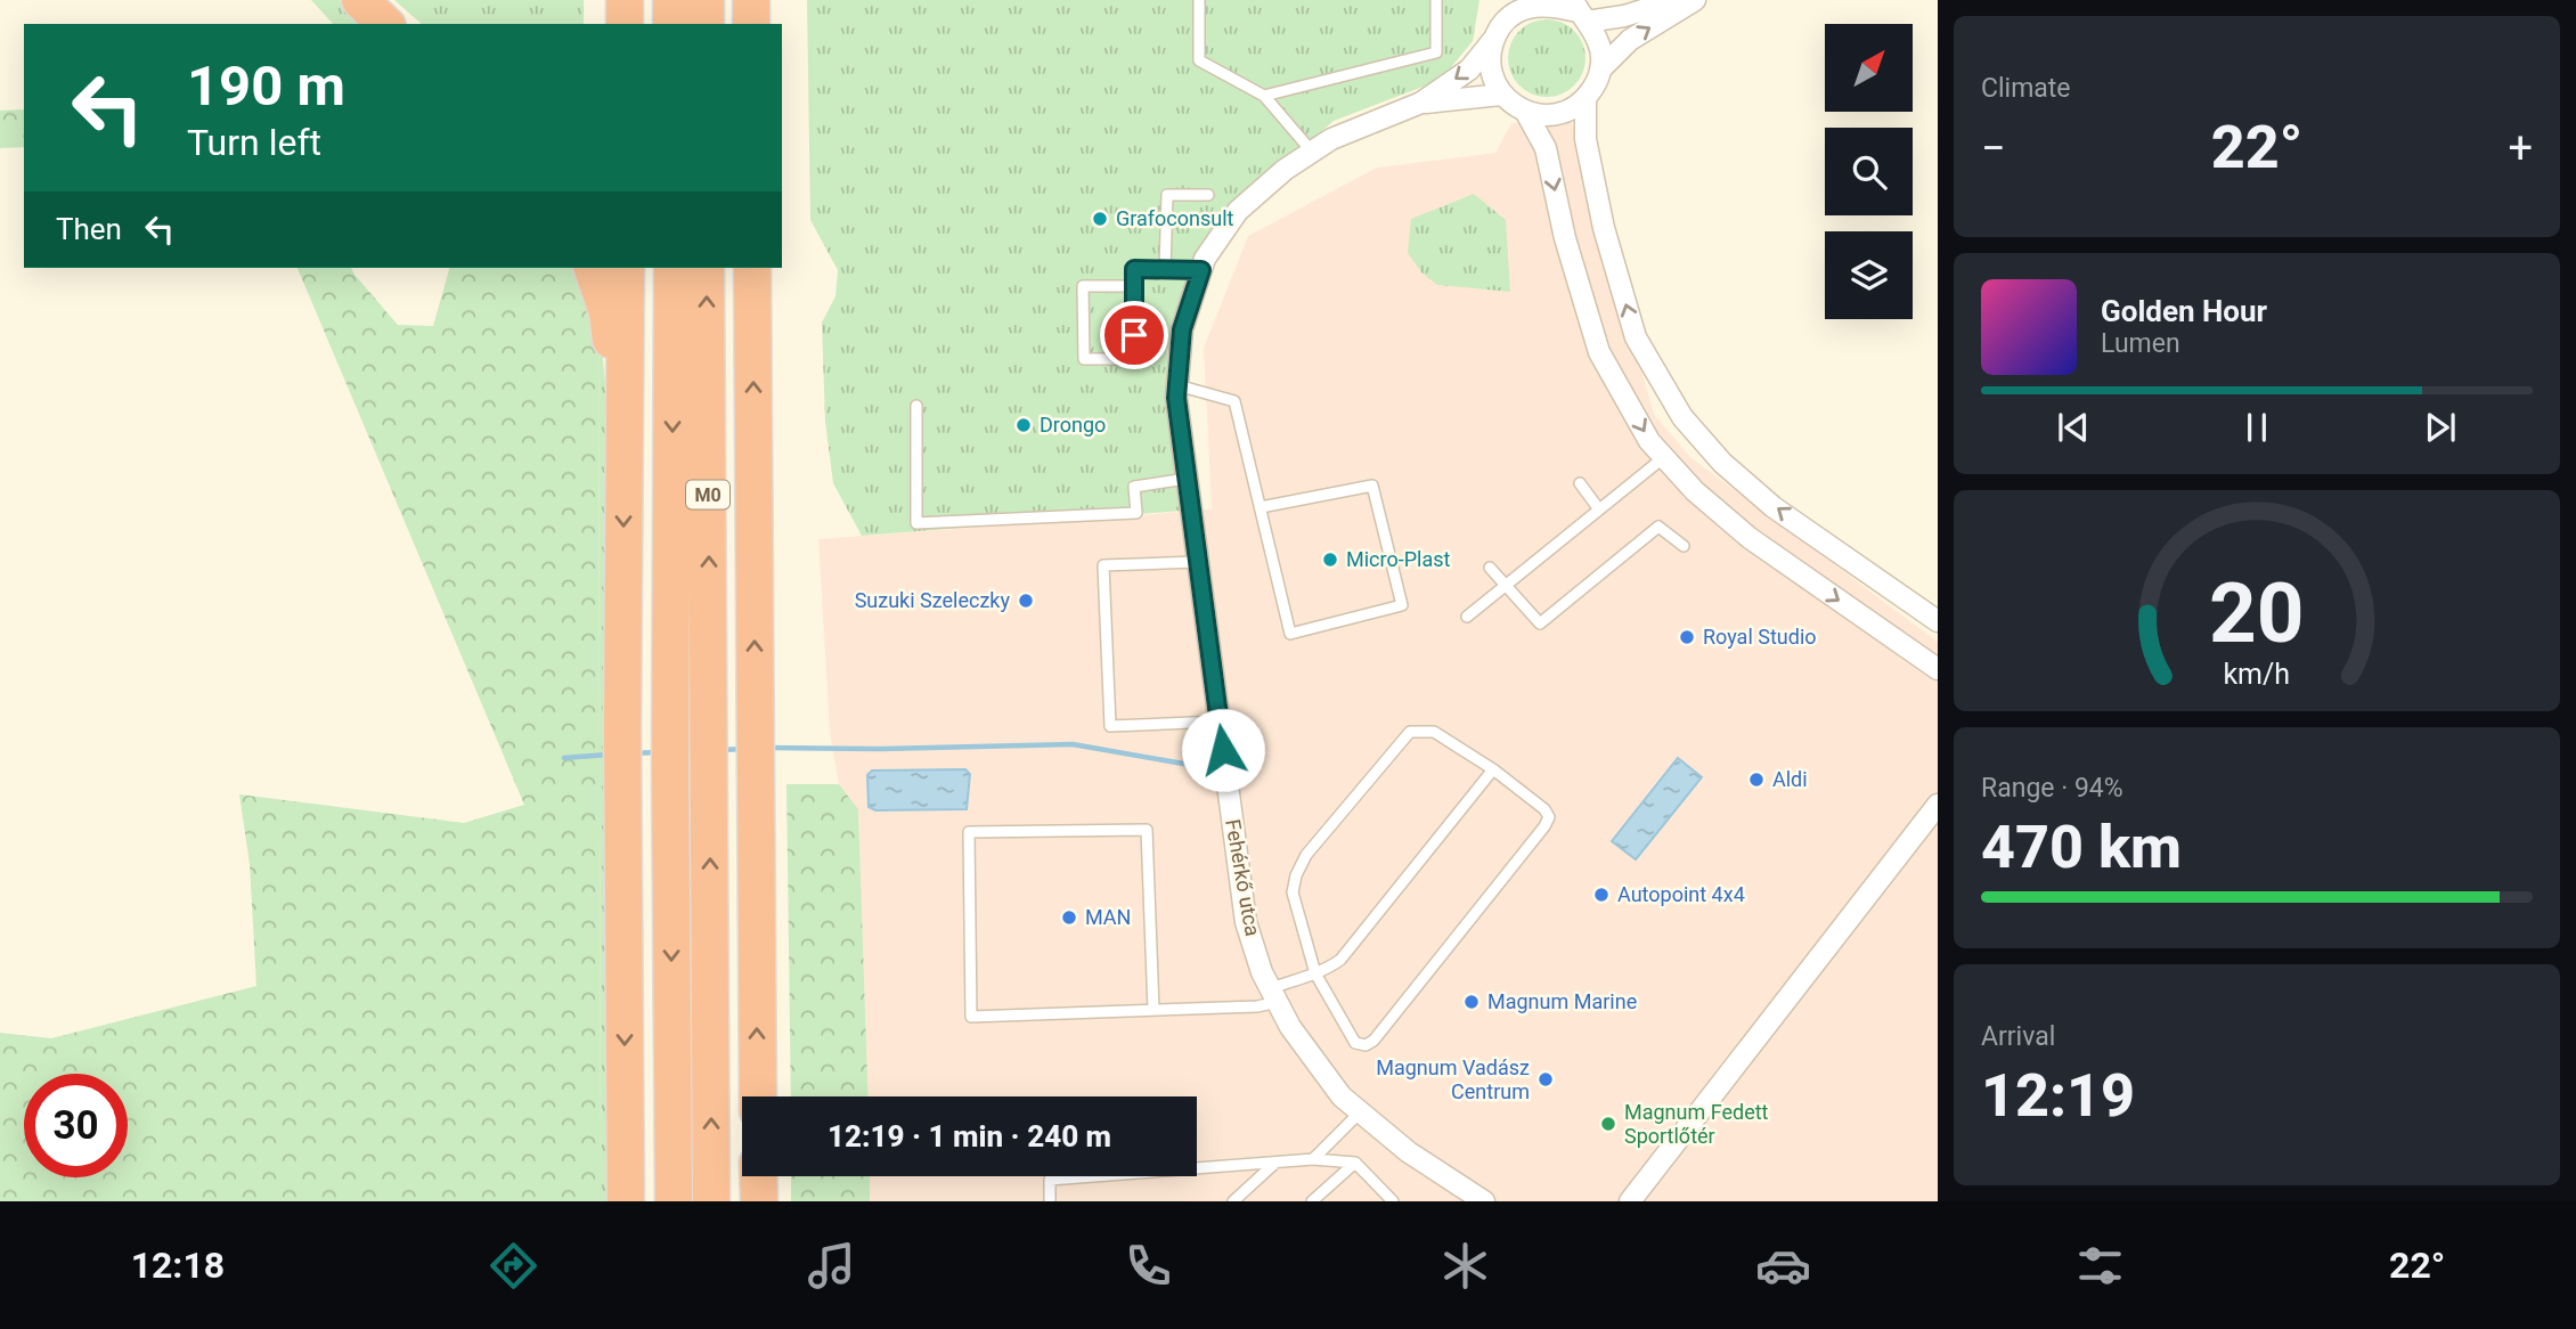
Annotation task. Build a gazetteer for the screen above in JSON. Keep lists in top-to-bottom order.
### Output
{
  "streets": {
    "highway": ["M0"],
    "street": ["Fehérkő utca"]
  },
  "places": [
    "Grafoconsult",
    "Drongo",
    "Micro-Plast",
    "Suzuki Szeleczky",
    "Royal Studio",
    "Aldi",
    "Autopoint 4x4",
    "MAN",
    "Magnum Marine",
    "Magnum Vadász Centrum",
    "Magnum Fedett Sportlőtér"
  ],
  "north": "top right",
  "page": {
    "tile": [
      "Climate",
      ["Range · 94%", "470 km"],
      ["Arrival", "12:19"]
    ],
    "turn": ["190 m", "Turn left"],
    "heat": ["−", "22°", "+"],
    "then": "Then",
    "song": ["Golden Hour", "Lumen"],
    "limit": "30",
    "trip": "12:19 · 1 min · 240 m",
    "tabs": ["12:18", "22°"],
    "gauge": ["20", "km/h"]
  }
}
